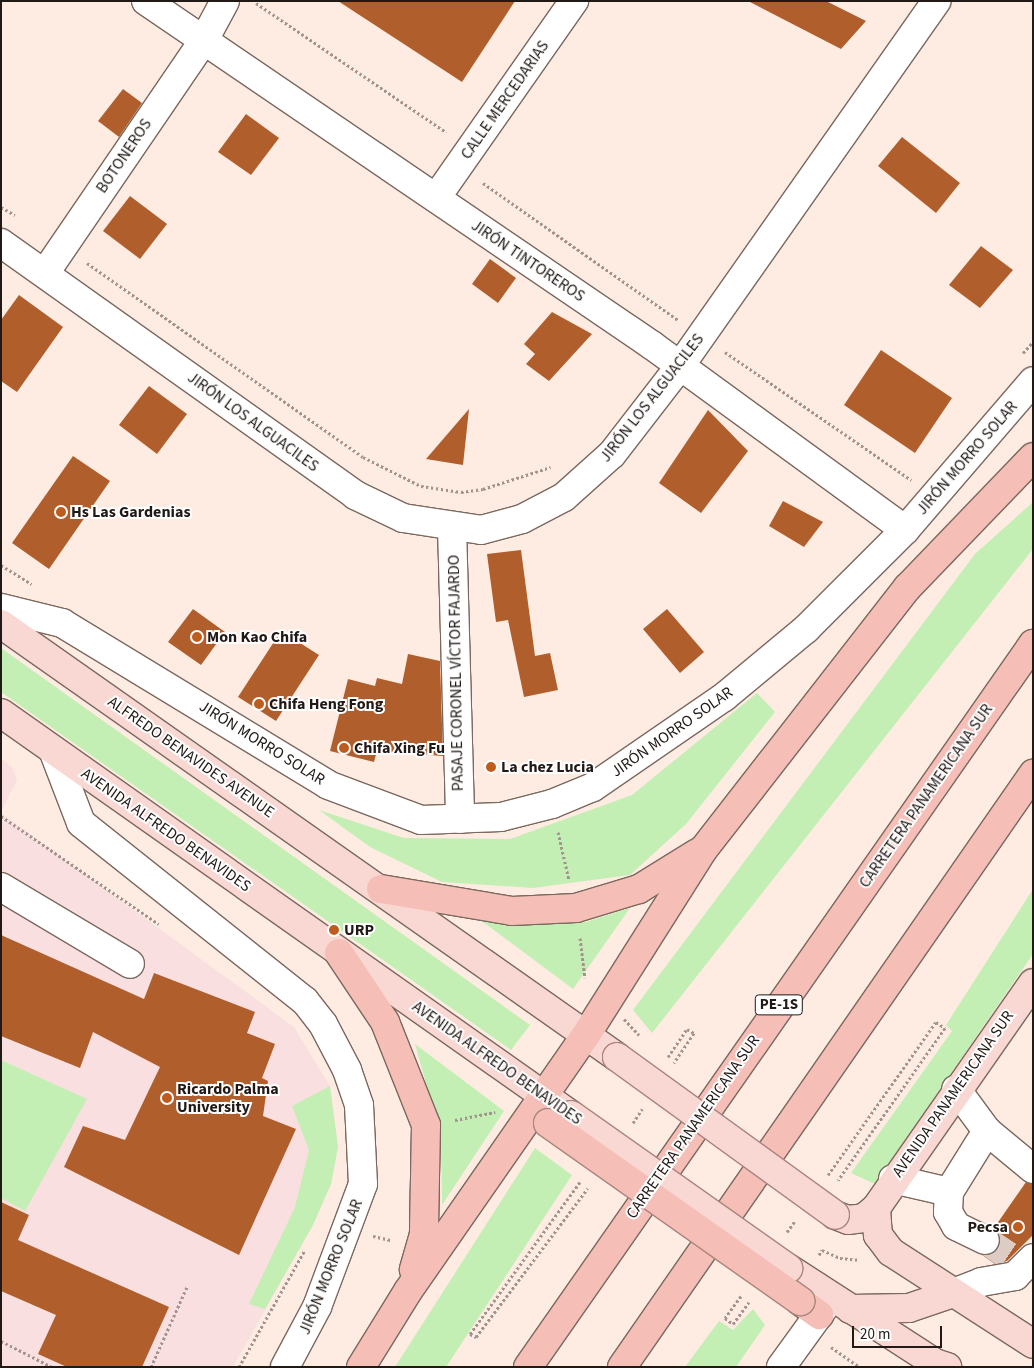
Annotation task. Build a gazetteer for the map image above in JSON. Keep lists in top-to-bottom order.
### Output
{
  "streets": {
    "highway": ["CARRETERA PANAMERICANA SUR", "PE-1S"],
    "main road": ["ALFREDO BENAVIDES AVENUE", "AVENIDA ALFREDO BENAVIDES", "AVENIDA PANAMERICANA SUR"],
    "street": [
      "CALLE MERCEDARIAS",
      "BOTONEROS",
      "JIRÓN TINTOREROS",
      "JIRÓN LOS ALGUACILES",
      "JIRÓN MORRO SOLAR",
      "PASAJE CORONEL VÍCTOR FAJARDO"
    ]
  },
  "crossings": [
    ["CALLE MERCEDARIAS", "JIRÓN TINTOREROS"],
    ["BOTONEROS", "JIRÓN TINTOREROS"],
    ["BOTONEROS", "JIRÓN LOS ALGUACILES"],
    ["JIRÓN TINTOREROS", "JIRÓN LOS ALGUACILES"],
    ["JIRÓN TINTOREROS", "JIRÓN MORRO SOLAR"],
    ["JIRÓN LOS ALGUACILES", "PASAJE CORONEL VÍCTOR FAJARDO"],
    ["JIRÓN MORRO SOLAR", "PASAJE CORONEL VÍCTOR FAJARDO"],
    ["JIRÓN MORRO SOLAR", "AVENIDA ALFREDO BENAVIDES"]
  ],
  "places": [
    "Hs Las Gardenias",
    "Mon Kao Chifa",
    "Chifa Heng Fong",
    "Chifa Xing Fu",
    "La chez Lucia",
    "URP",
    "Ricardo Palma University",
    "Pecsa"
  ],
  "scale_bar": "20 m"
}
